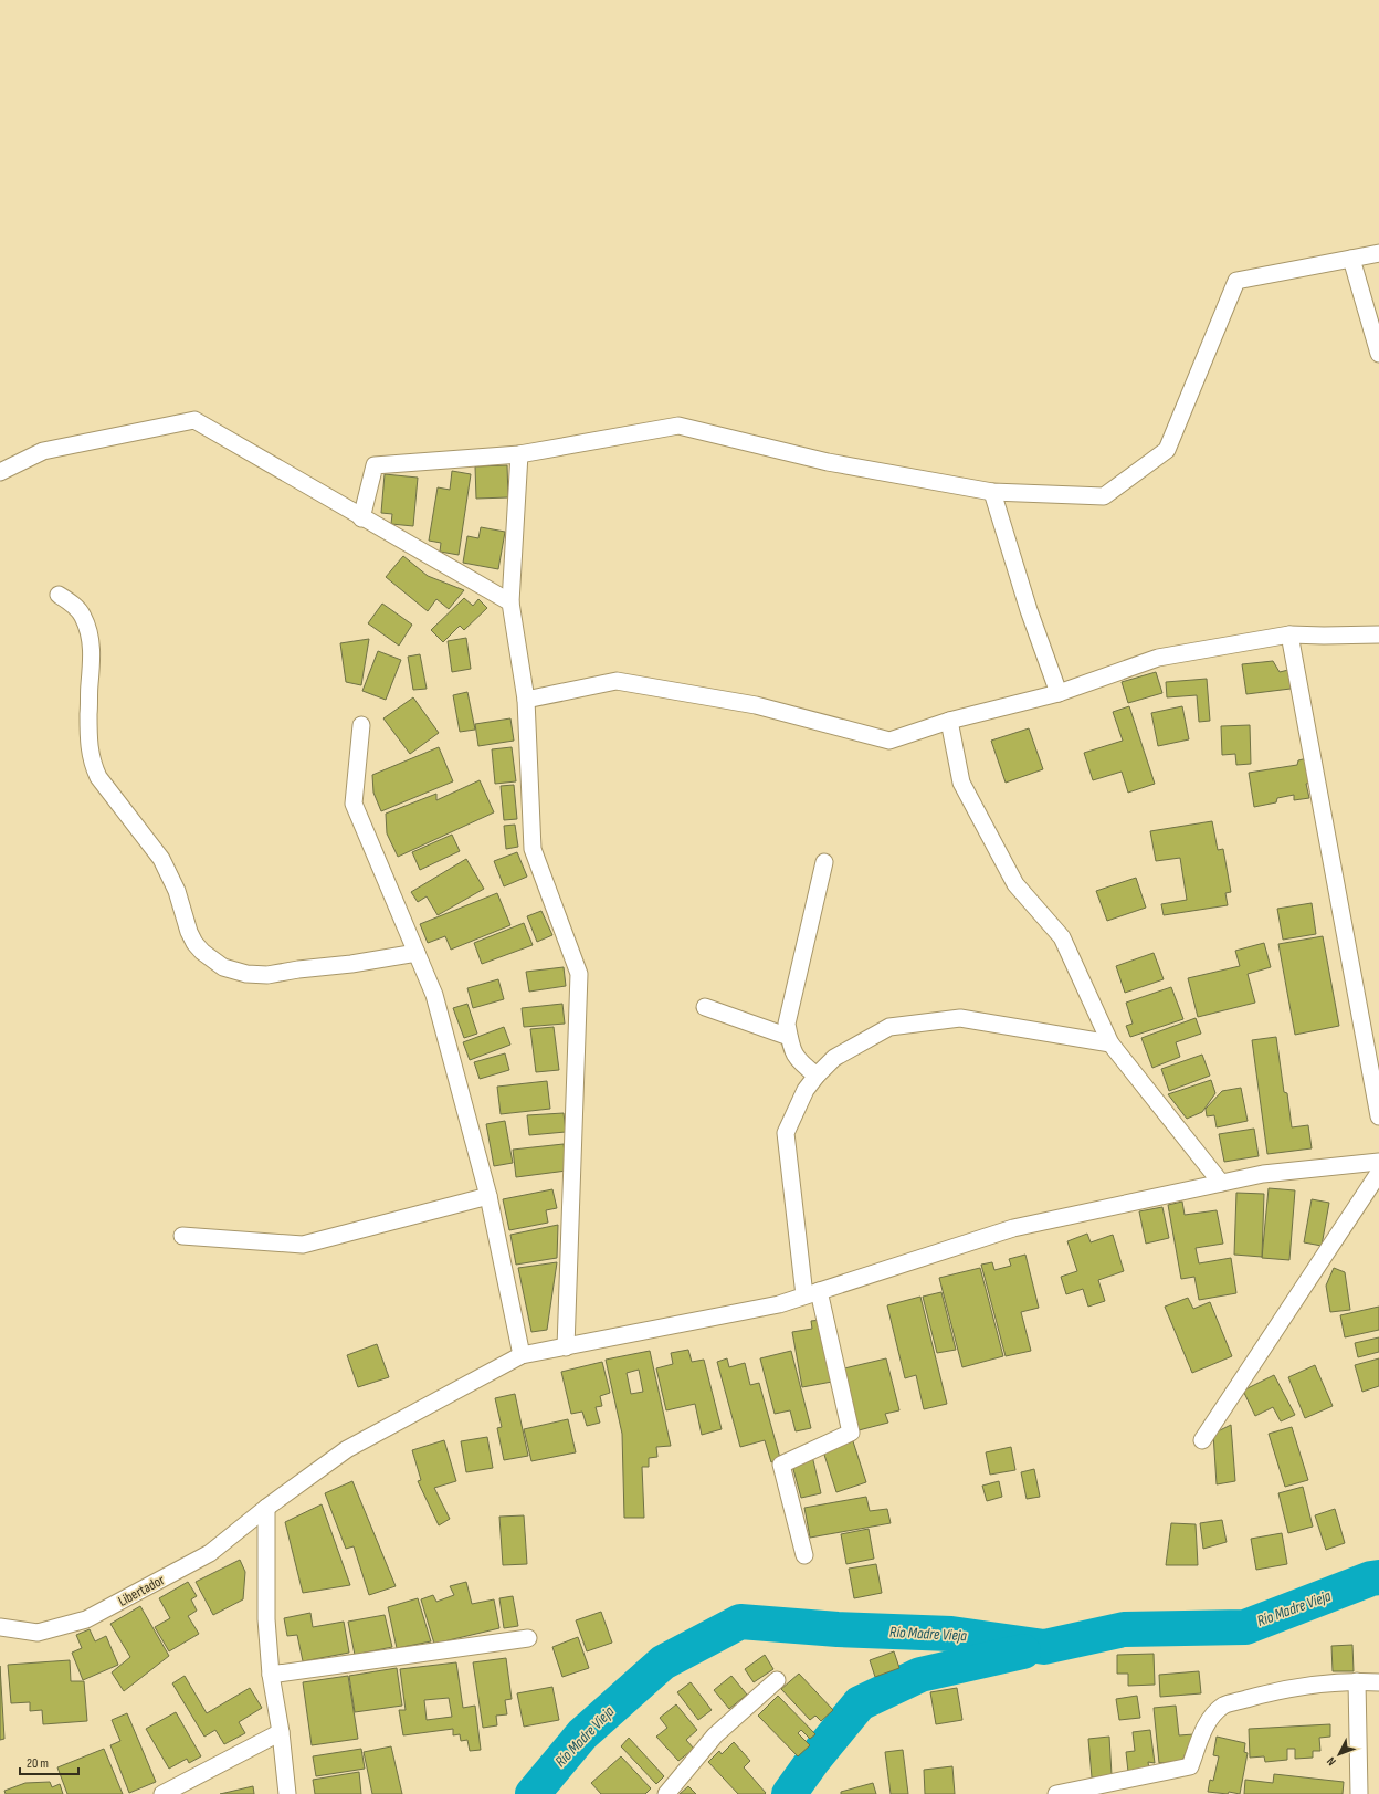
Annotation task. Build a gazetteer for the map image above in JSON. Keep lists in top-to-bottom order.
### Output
{
  "streets": {
    "street": ["Libertador"]
  },
  "water": ["Río Madre Vieja"],
  "scale_bar": "20 m",
  "north": "bottom left"
}
